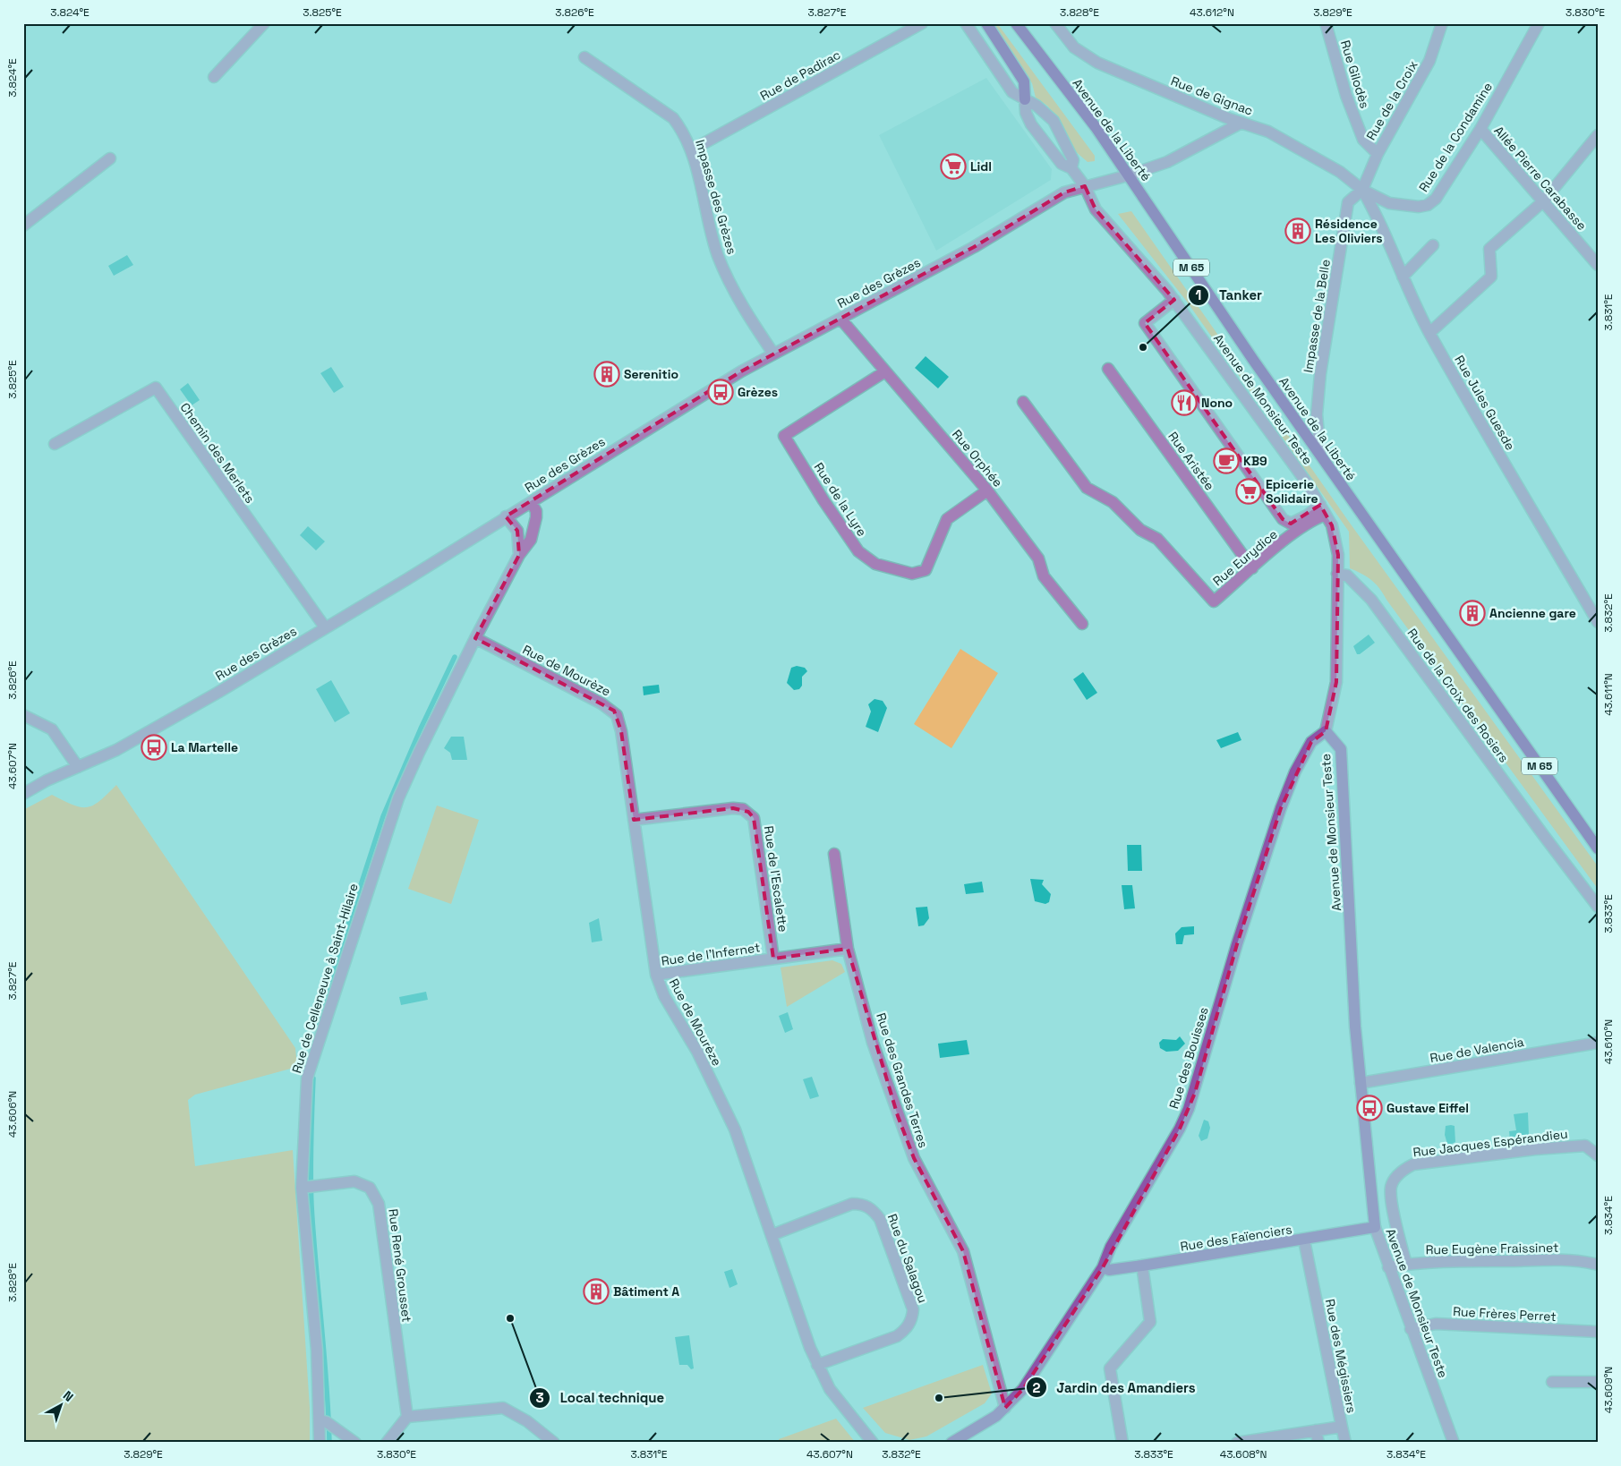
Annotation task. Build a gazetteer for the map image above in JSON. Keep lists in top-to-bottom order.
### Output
{
  "streets": {
    "main road": ["Avenue de la Liberté", "M 65"],
    "street": [
      "Rue Gilodès",
      "Rue de Padirac",
      "Rue de Gignac",
      "Rue de la Croix",
      "Rue de la Condamine",
      "Allée Pierre Carabasse",
      "Impasse des Grèzes",
      "Rue des Grèzes",
      "Impasse de la Belle",
      "Avenue de Monsieur Teste",
      "Rue Jules Guesde",
      "Chemin des Merlets",
      "Rue Orphée",
      "Rue Aristée",
      "Rue de la Lyre",
      "Rue Eurydice",
      "Rue de Mourèze",
      "Rue de la Croix des Rosiers",
      "Rue de l'Escalette",
      "Rue de l'Infernet",
      "Rue de Celleneuve à Saint-Hilaire",
      "Rue de Valencia",
      "Rue des Bouisses",
      "Rue des Grandes Terres",
      "Rue Jacques Espérandieu",
      "Rue des Faïenciers",
      "Rue Eugène Fraissinet",
      "Rue du Salagou",
      "Rue René Grousset",
      "Rue Frères Perret",
      "Rue des Mégissiers"
    ]
  },
  "crossings": [
    ["Rue Gilodès", "Rue de la Croix"],
    ["Rue de Padirac", "Impasse des Grèzes"],
    ["Rue de Gignac", "Rue de la Croix"],
    ["Rue de Gignac", "Rue de la Condamine"],
    ["Rue de Gignac", "Rue des Grèzes"],
    ["Rue de Gignac", "Impasse de la Belle"],
    ["Rue de Gignac", "Rue Jules Guesde"],
    ["Rue de la Croix", "Rue de la Condamine"],
    ["Rue de la Croix", "Impasse de la Belle"],
    ["Rue de la Croix", "Rue Jules Guesde"],
    ["Avenue de la Liberté", "Rue des Grèzes"],
    ["Avenue de la Liberté", "Impasse de la Belle"],
    ["Rue de la Condamine", "Allée Pierre Carabasse"],
    ["Rue de la Condamine", "Impasse de la Belle"],
    ["Rue de la Condamine", "Rue Jules Guesde"],
    ["Impasse des Grèzes", "Rue des Grèzes"],
    ["Rue des Grèzes", "Avenue de Monsieur Teste"],
    ["Rue des Grèzes", "Chemin des Merlets"],
    ["Rue des Grèzes", "Rue Orphée"],
    ["Rue des Grèzes", "Rue de Celleneuve à Saint-Hilaire"],
    ["Impasse de la Belle", "Rue Jules Guesde"],
    ["Avenue de Monsieur Teste", "Rue Eurydice"],
    ["Avenue de Monsieur Teste", "Rue de la Croix des Rosiers"],
    ["Avenue de Monsieur Teste", "Rue de Valencia"],
    ["Avenue de Monsieur Teste", "Rue des Bouisses"],
    ["Avenue de Monsieur Teste", "Rue des Faïenciers"],
    ["Avenue de Monsieur Teste", "Rue Eugène Fraissinet"],
    ["Avenue de Monsieur Teste", "Rue Frères Perret"],
    ["Rue Orphée", "Rue de la Lyre"],
    ["Rue Aristée", "Rue Eurydice"],
    ["Rue de Mourèze", "Rue de l'Escalette"],
    ["Rue de Mourèze", "Rue de l'Infernet"],
    ["Rue de Mourèze", "Rue de Celleneuve à Saint-Hilaire"],
    ["Rue de Mourèze", "Rue du Salagou"],
    ["Rue de l'Escalette", "Rue de l'Infernet"],
    ["Rue de l'Infernet", "Rue des Grandes Terres"],
    ["Rue de Celleneuve à Saint-Hilaire", "Rue René Grousset"],
    ["Rue des Bouisses", "Rue des Grandes Terres"],
    ["Rue des Bouisses", "Rue des Faïenciers"],
    ["Rue Jacques Espérandieu", "Rue Eugène Fraissinet"],
    ["Rue des Faïenciers", "Rue des Mégissiers"]
  ],
  "places": {
    "supermarket": ["Lidl", "Epicerie Solidaire"],
    "building": [
      "Résidence Les Oliviers",
      "Serenitio",
      "Ancienne gare",
      "Bâtiment A"
    ],
    "other": ["Tanker", "Local technique", "Jardin des Amandiers"],
    "bus stop": ["Grèzes", "La Martelle", "Gustave Eiffel"],
    "restaurant": ["Nono"],
    "cafe": ["KB9"]
  },
  "north": "top right",
  "coordinates": [
    "3.824°E",
    "3.825°E",
    "3.826°E",
    "3.827°E",
    "3.828°E",
    "43.612°N",
    "3.829°E",
    "3.830°E",
    "3.831°E",
    "3.832°E",
    "43.611°N",
    "43.607°N",
    "3.833°E",
    "43.610°N",
    "43.606°N",
    "3.834°E",
    "43.609°N",
    "43.608°N"
  ]
}
